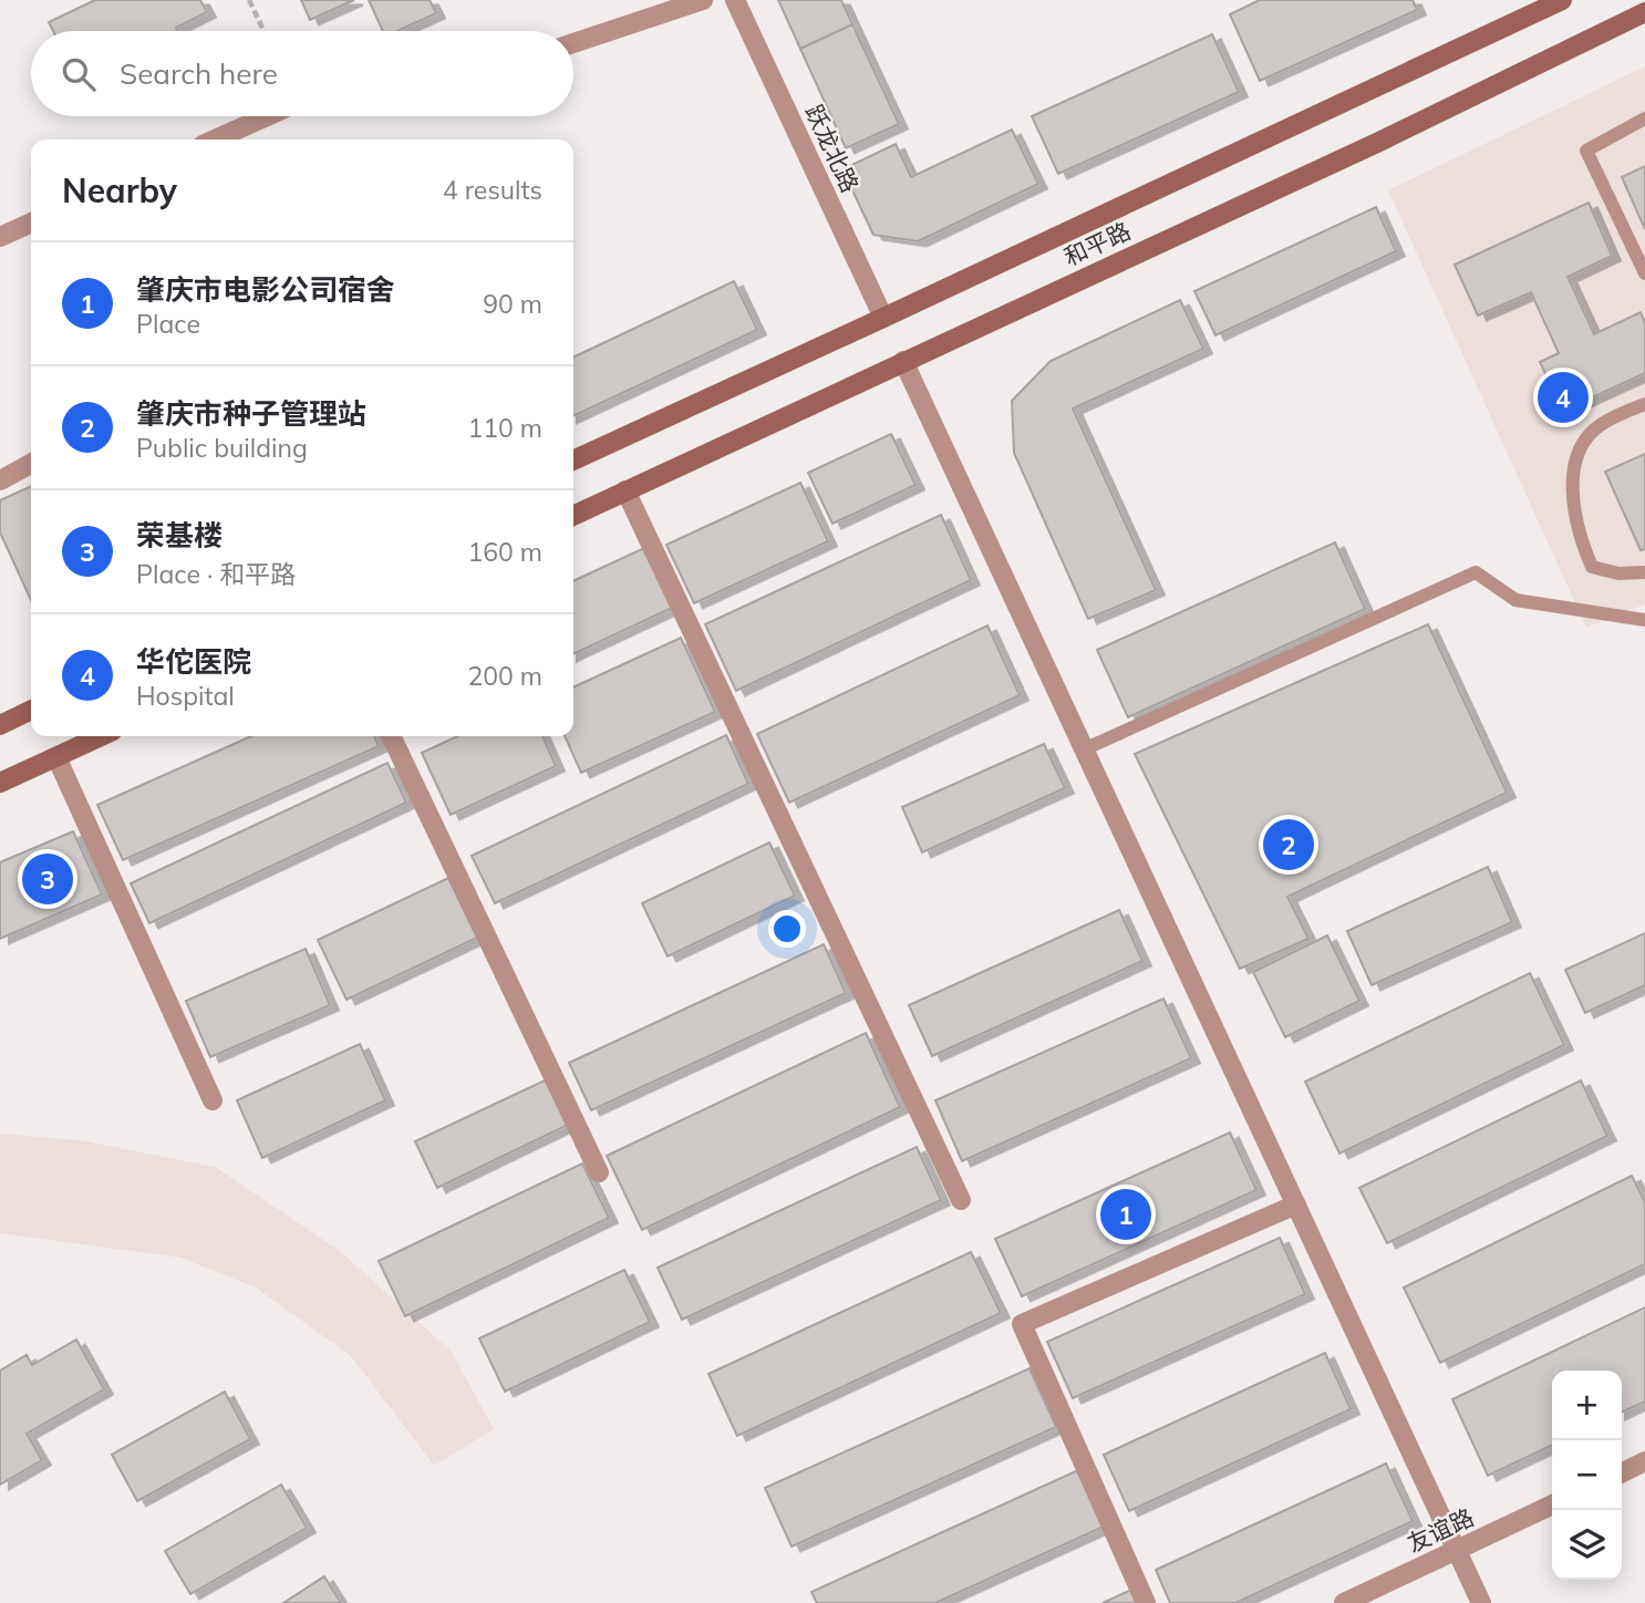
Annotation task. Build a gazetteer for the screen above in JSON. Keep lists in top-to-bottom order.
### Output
{
  "streets": {
    "main road": ["和平路"],
    "street": ["跃龙北路", "友谊路"]
  },
  "crossings": [
    ["跃龙北路", "和平路"]
  ],
  "page": {
    "search": "Search here",
    "heading": ["Nearby", "4 results"],
    "list": [
      {
        "mark": "1",
        "name": "肇庆市电影公司宿舍",
        "note": "Place",
        "value": "90 m"
      },
      {
        "mark": "2",
        "name": "肇庆市种子管理站",
        "note": "Public building",
        "value": "110 m"
      },
      {
        "mark": "3",
        "name": "荣基楼",
        "note": "Place · 和平路",
        "value": "160 m"
      },
      {
        "mark": "4",
        "name": "华佗医院",
        "note": "Hospital",
        "value": "200 m"
      }
    ],
    "pins": [
      "4",
      "2",
      "3",
      "1"
    ],
    "map_buttons": ["+", "−"]
  }
}
